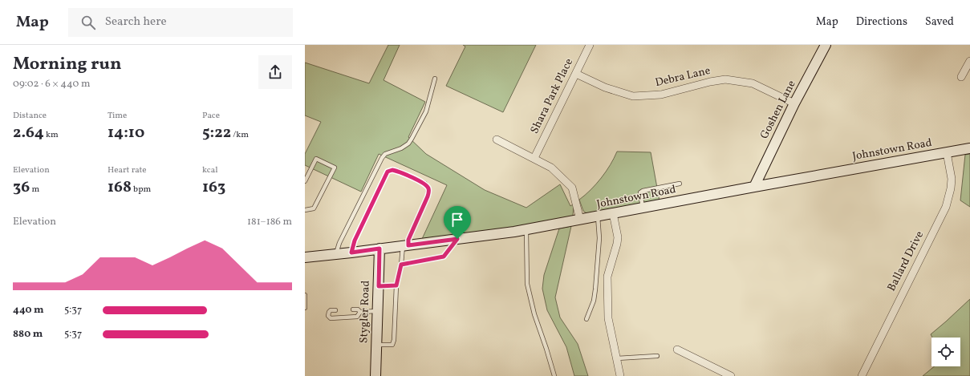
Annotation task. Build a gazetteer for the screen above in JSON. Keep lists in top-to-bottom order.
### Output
{
  "streets": {
    "main road": ["Goshen Lane", "Johnstown Road", "Stygler Road"],
    "street": ["Debra Lane", "Shara Park Place", "Ballard Drive"]
  },
  "crossings": [
    ["Debra Lane", "Shara Park Place"],
    ["Debra Lane", "Goshen Lane"],
    ["Goshen Lane", "Johnstown Road"],
    ["Johnstown Road", "Ballard Drive"],
    ["Johnstown Road", "Stygler Road"]
  ],
  "page": {
    "header": "Map",
    "search": "Search here",
    "nav": ["Map", "Directions", "Saved"],
    "heading": ["Morning run", "09:02 · 6 × 440 m"],
    "stats": [
      ["Distance", "2.64 km"],
      ["Time", "14:10"],
      ["Pace", "5:22 /km"],
      ["Elevation", "36 m"],
      ["Heart rate", "168 bpm"],
      ["kcal", "163"]
    ],
    "chart": ["Elevation", "181–186 m"],
    "list": [
      {
        "name": "440 m",
        "note": "5:37"
      },
      {
        "name": "880 m",
        "note": "5:37"
      }
    ]
  }
}
